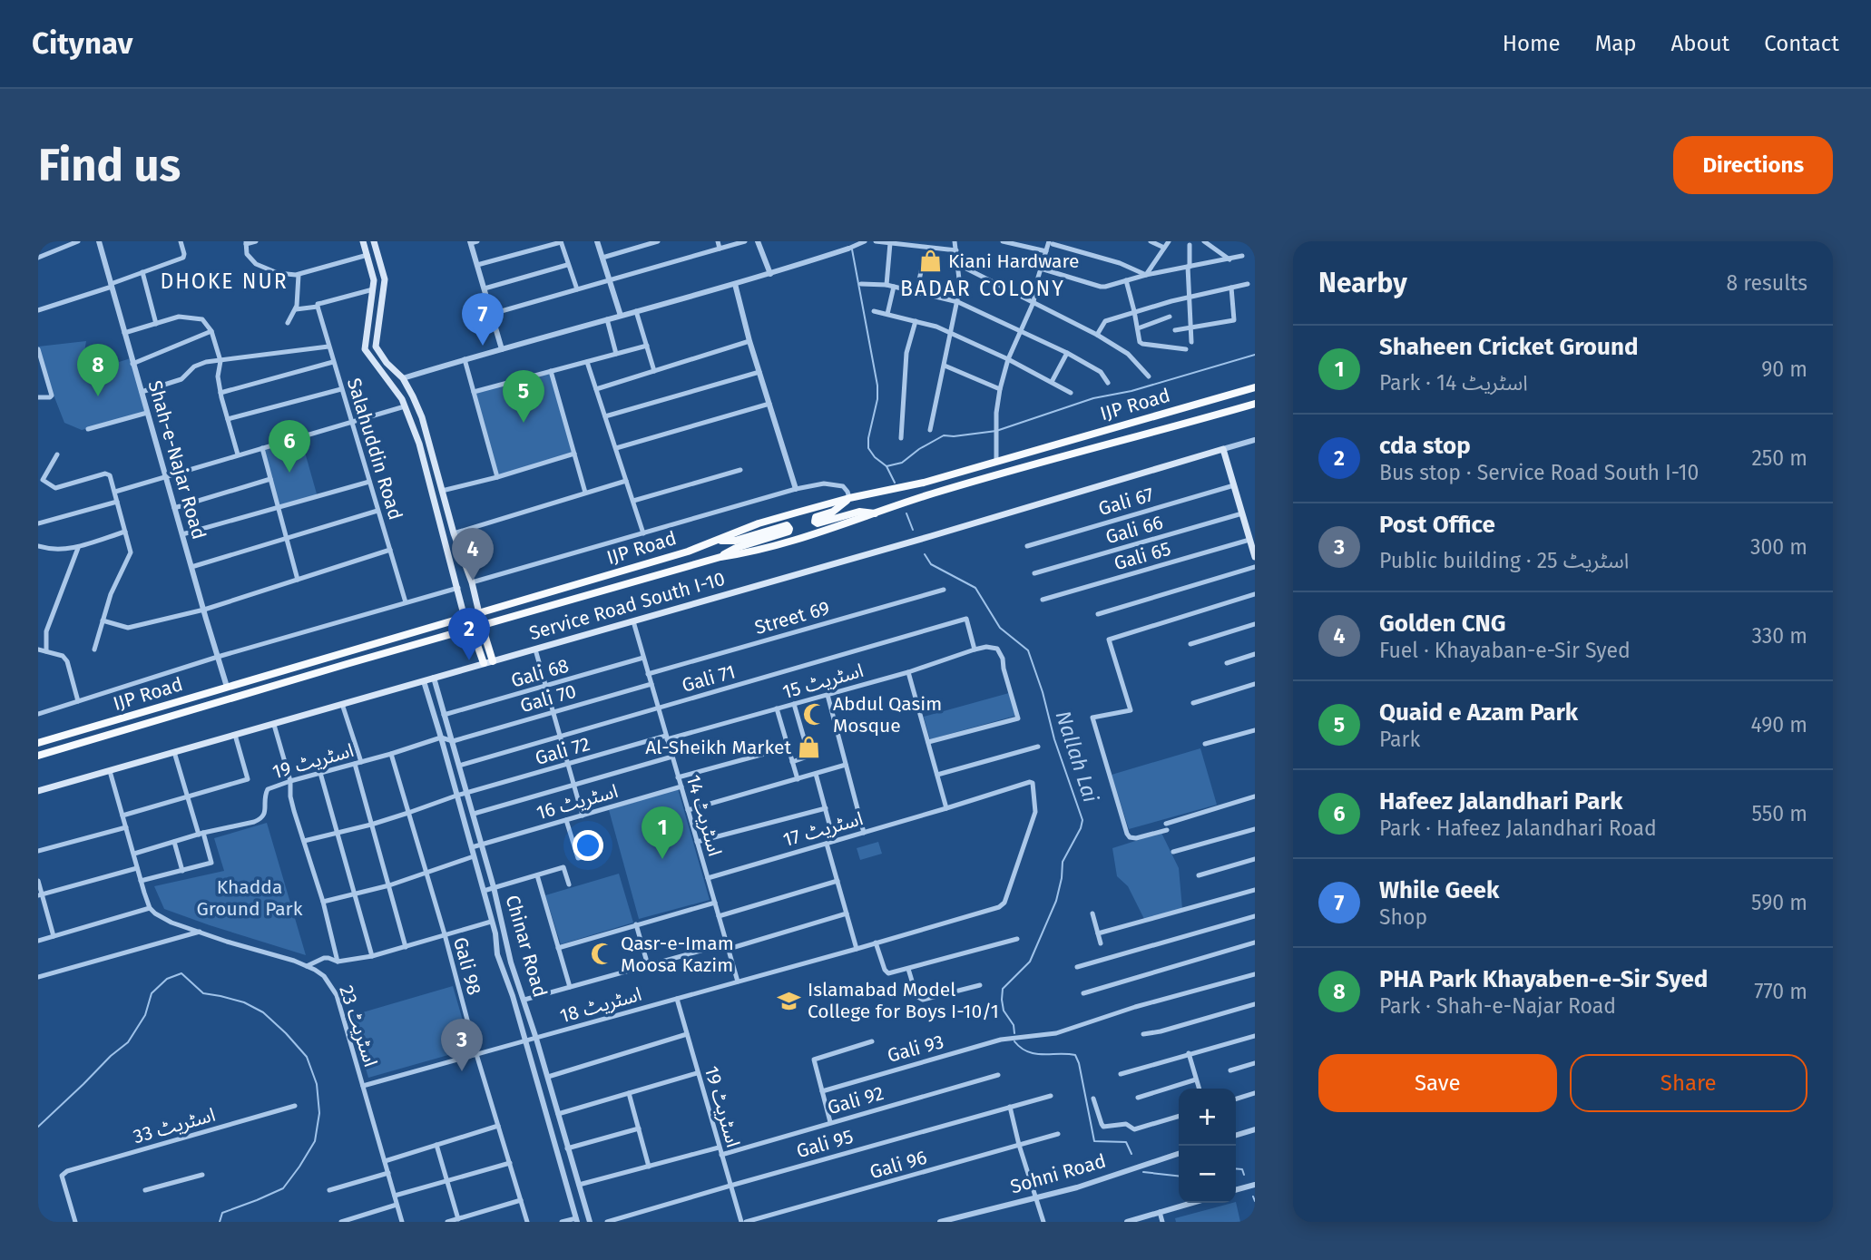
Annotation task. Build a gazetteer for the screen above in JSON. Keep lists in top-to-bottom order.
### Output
{
  "streets": {
    "highway": ["IJP Road"],
    "main road": ["Service Road South I-10"],
    "street": [
      "Salahuddin Road",
      "Shah-e-Najar Road",
      "Gali 67",
      "Gali 66",
      "Gali 65",
      "Street 69",
      "Gali 68",
      "Gali 71",
      "اسٹریٹ 15",
      "Gali 70",
      "Gali 72",
      "اسٹریٹ 19",
      "اسٹریٹ 16",
      "اسٹریٹ 14",
      "اسٹریٹ 17",
      "Chinar Road",
      "Gali 98",
      "اسٹریٹ 18",
      "اسٹریٹ 23",
      "Gali 93",
      "Gali 92",
      "اسٹریٹ 33",
      "Gali 95",
      "Gali 96",
      "Sohni Road"
    ]
  },
  "crossings": [
    ["IJP Road", "Shah-e-Najar Road"],
    ["Service Road South I-10", "اسٹریٹ 14"],
    ["Service Road South I-10", "Chinar Road"],
    ["Street 69", "اسٹریٹ 14"],
    ["Gali 68", "اسٹریٹ 14"],
    ["Gali 68", "Chinar Road"],
    ["Gali 71", "اسٹریٹ 15"],
    ["Gali 71", "اسٹریٹ 14"],
    ["Gali 71", "Chinar Road"],
    ["اسٹریٹ 15", "Gali 72"],
    ["اسٹریٹ 15", "اسٹریٹ 14"],
    ["Gali 70", "اسٹریٹ 14"],
    ["Gali 70", "Chinar Road"],
    ["Gali 72", "اسٹریٹ 14"],
    ["Gali 72", "Chinar Road"],
    ["Gali 72", "Gali 98"],
    ["اسٹریٹ 19", "Chinar Road"],
    ["اسٹریٹ 19", "Gali 98"],
    ["اسٹریٹ 19", "اسٹریٹ 18"],
    ["اسٹریٹ 19", "Gali 92"],
    ["اسٹریٹ 19", "Gali 95"],
    ["اسٹریٹ 16", "اسٹریٹ 14"],
    ["اسٹریٹ 16", "Chinar Road"],
    ["اسٹریٹ 14", "اسٹریٹ 17"],
    ["اسٹریٹ 14", "اسٹریٹ 18"],
    ["اسٹریٹ 17", "اسٹریٹ 18"],
    ["Chinar Road", "اسٹریٹ 18"],
    ["Gali 98", "اسٹریٹ 18"],
    ["اسٹریٹ 18", "اسٹریٹ 23"]
  ],
  "districts": ["DHOKE NUR", "BADAR COLONY"],
  "water": ["Nallah Lai"],
  "parks": ["Khadda Ground Park"],
  "places": {
    "shop": ["Kiani Hardware", "Al-Sheikh Market"],
    "mosque": ["Abdul Qasim Mosque", "Qasr-e-Imam Moosa Kazim"],
    "school or university": ["Islamabad Model College for Boys I-10/1"]
  },
  "page": {
    "header": "Citynav",
    "nav": [
      "Home",
      "Map",
      "About",
      "Contact"
    ],
    "buttons": [
      "Directions",
      ["Save", "Share"]
    ],
    "title": "Find us",
    "heading": ["Nearby", "8 results"],
    "pins": [
      "7",
      "8",
      "5",
      "6",
      "4",
      "2",
      "1",
      "3"
    ],
    "list": [
      {
        "mark": "1",
        "name": "Shaheen Cricket Ground",
        "note": "Park · اسٹریٹ 14",
        "value": "90 m"
      },
      {
        "mark": "2",
        "name": "cda stop",
        "note": "Bus stop · Service Road South I-10",
        "value": "250 m"
      },
      {
        "mark": "3",
        "name": "Post Office",
        "note": "Public building · اسٹریٹ 25",
        "value": "300 m"
      },
      {
        "mark": "4",
        "name": "Golden CNG",
        "note": "Fuel · Khayaban-e-Sir Syed",
        "value": "330 m"
      },
      {
        "mark": "5",
        "name": "Quaid e Azam Park",
        "note": "Park",
        "value": "490 m"
      },
      {
        "mark": "6",
        "name": "Hafeez Jalandhari Park",
        "note": "Park · Hafeez Jalandhari Road",
        "value": "550 m"
      },
      {
        "mark": "7",
        "name": "While Geek",
        "note": "Shop",
        "value": "590 m"
      },
      {
        "mark": "8",
        "name": "PHA Park Khayaben-e-Sir Syed",
        "note": "Park · Shah-e-Najar Road",
        "value": "770 m"
      }
    ],
    "map_buttons": ["+", "−"]
  }
}
